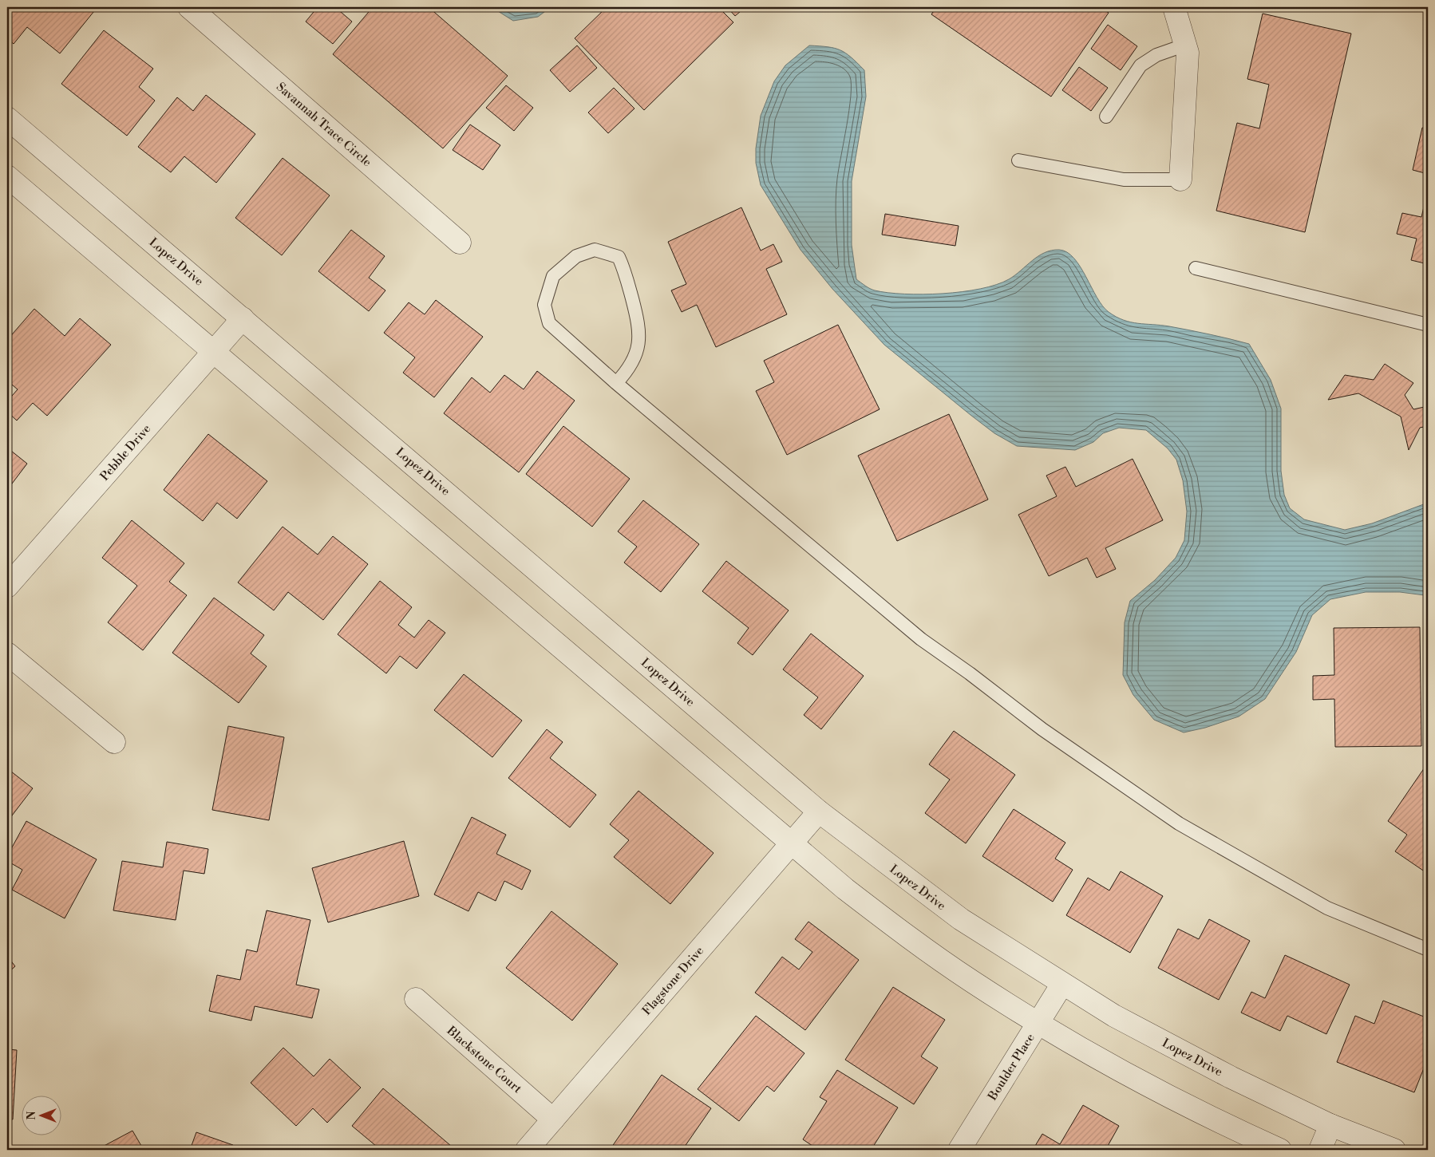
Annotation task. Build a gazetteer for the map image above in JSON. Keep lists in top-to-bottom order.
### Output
{
  "streets": {
    "street": [
      "Savannah Trace Circle",
      "Lopez Drive",
      "Pebble Drive",
      "Flagstone Drive",
      "Blackstone Court",
      "Boulder Place"
    ]
  },
  "crossings": [
    ["Lopez Drive", "Pebble Drive"],
    ["Lopez Drive", "Flagstone Drive"],
    ["Lopez Drive", "Boulder Place"],
    ["Flagstone Drive", "Blackstone Court"]
  ],
  "north": "left"
}
